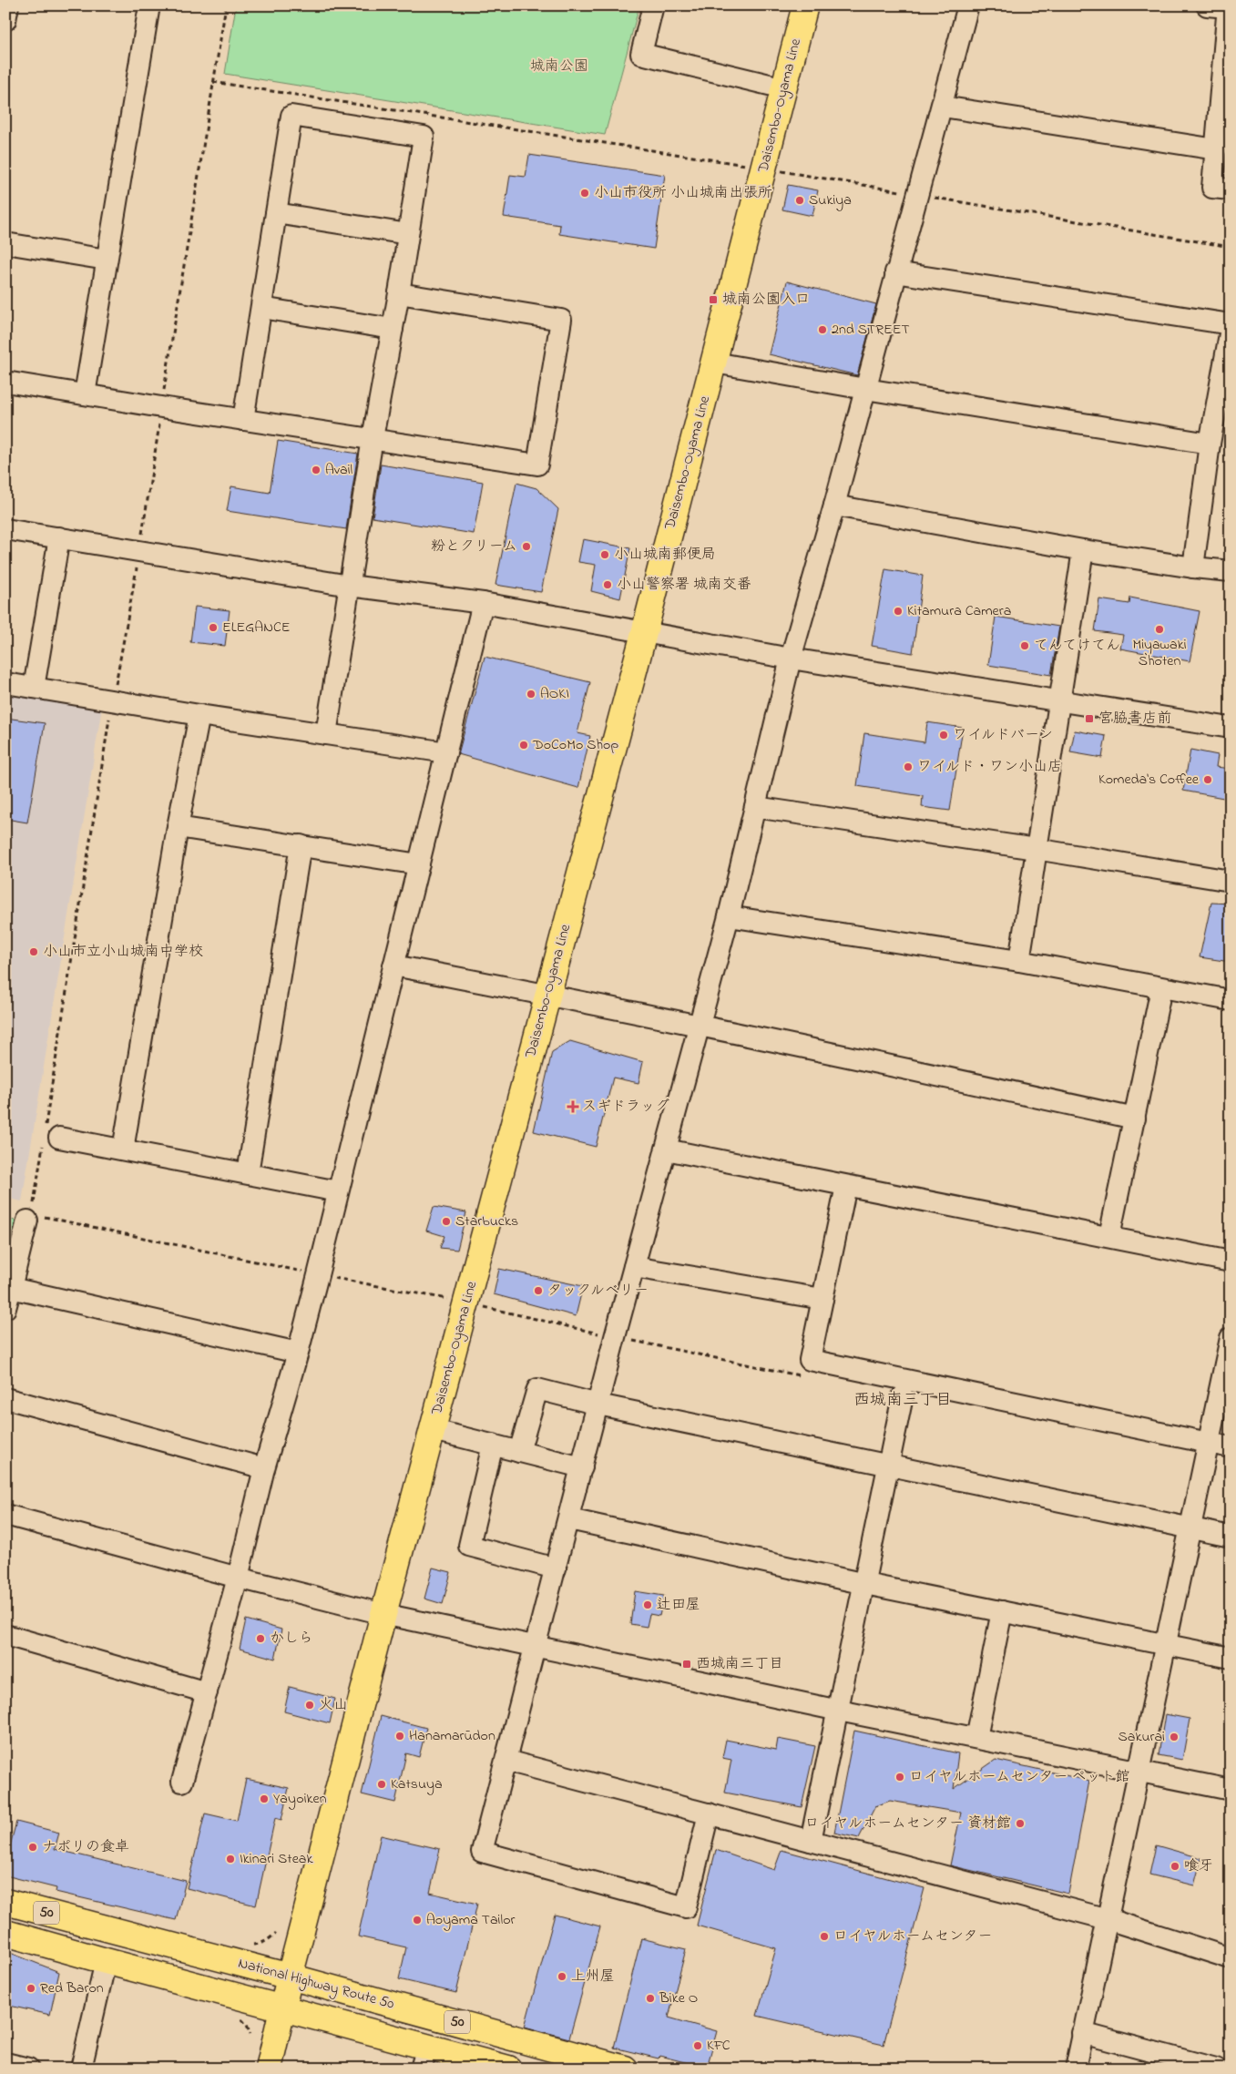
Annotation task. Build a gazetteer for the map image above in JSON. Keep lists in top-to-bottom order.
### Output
{
  "streets": {
    "main road": ["Daisembo-Oyama Line", "50", "National Highway Route 50"]
  },
  "crossings": [
    ["Daisembo-Oyama Line", "50"],
    ["Daisembo-Oyama Line", "National Highway Route 50"]
  ],
  "districts": ["西城南三丁目"],
  "parks": ["城南公園"],
  "places": {
    "other": [
      "小山市役所 小山城南出張所",
      "Sukiya",
      "2nd STREET",
      "Avail",
      "粉とクリーム",
      "小山城南郵便局",
      "小山警察署 城南交番",
      "Kitamura Camera",
      "ELEGANCE",
      "Miyawaki Shoten",
      "てんてけてん",
      "AOKI",
      "ワイルドバーン",
      "DoCoMo Shop",
      "ワイルド・ワン小山店",
      "Komeda's Coffee",
      "小山市立小山城南中学校",
      "Starbucks",
      "タックルベリー",
      "辻田屋",
      "かしら",
      "火山",
      "Hanamarūdon",
      "Sakurai",
      "ロイヤルホームセンター ペット館",
      "Katsuya",
      "Yayoiken",
      "ロイヤルホームセンター 資材館",
      "ナポリの食卓",
      "Ikinari Steak",
      "喰牙",
      "Aoyama Tailor",
      "ロイヤルホームセンター",
      "上州屋",
      "Red Baron",
      "Bike O",
      "KFC"
    ],
    "transit": ["城南公園入口", "宮脇書店前", "西城南三丁目"],
    "health": ["スギドラッグ"]
  }
}
